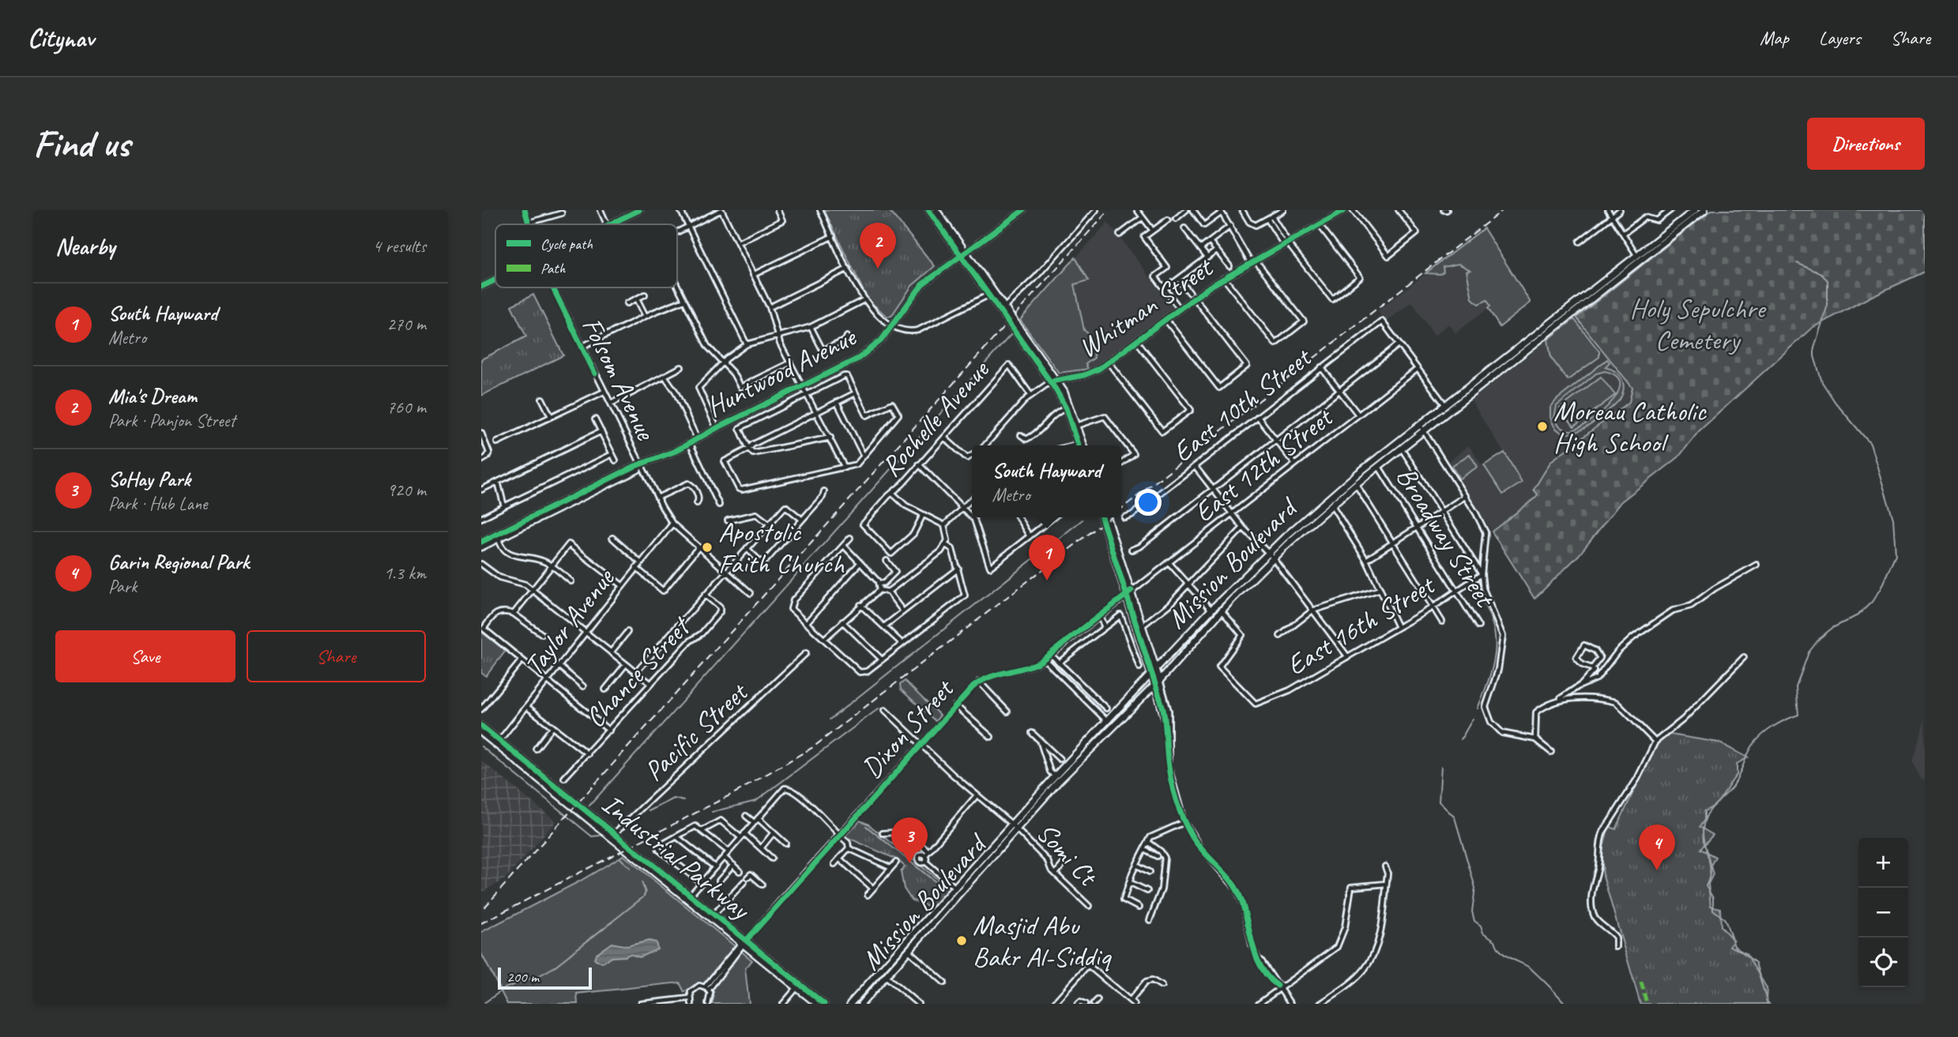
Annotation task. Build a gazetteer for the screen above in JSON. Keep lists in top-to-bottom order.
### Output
{
  "streets": {
    "main road": [
      "Whitman Street",
      "Huntwood Avenue",
      "Mission Boulevard",
      "Industrial Parkway"
    ],
    "street": [
      "Folsom Avenue",
      "East 10th Street",
      "Rochelle Avenue",
      "East 12th Street",
      "Broadway Street",
      "Taylor Avenue",
      "East 16th Street",
      "Chance Street",
      "Dixon Street",
      "Pacific Street",
      "Somi Ct"
    ]
  },
  "crossings": [
    ["Huntwood Avenue", "Folsom Avenue"],
    ["Folsom Avenue", "Taylor Avenue"],
    ["East 12th Street", "Dixon Street"],
    ["Broadway Street", "Mission Boulevard"],
    ["Broadway Street", "East 16th Street"],
    ["Mission Boulevard", "East 16th Street"],
    ["Mission Boulevard", "Somi Ct"],
    ["Taylor Avenue", "Industrial Parkway"],
    ["Dixon Street", "Somi Ct"],
    ["Dixon Street", "Industrial Parkway"],
    ["Pacific Street", "Industrial Parkway"]
  ],
  "parks": ["Holy Sepulchre Cemetery"],
  "places": ["Moreau Catholic High School", "Apostolic Faith Church", "Masjid Abu Bakr Al-Siddiq"],
  "legend": ["Cycle path", "Path"],
  "scale_bar": "200 m",
  "page": {
    "header": "Citynav",
    "nav": ["Map", "Layers", "Share"],
    "buttons": [
      "Directions",
      ["Save", "Share"]
    ],
    "title": "Find us",
    "heading": ["Nearby", "4 results"],
    "pins": [
      "2",
      "1",
      "3",
      "4"
    ],
    "list": [
      {
        "mark": "1",
        "name": "South Hayward",
        "note": "Metro",
        "value": "270 m"
      },
      {
        "mark": "2",
        "name": "Mia's Dream",
        "note": "Park · Panjon Street",
        "value": "760 m"
      },
      {
        "mark": "3",
        "name": "SoHay Park",
        "note": "Park · Hub Lane",
        "value": "920 m"
      },
      {
        "mark": "4",
        "name": "Garin Regional Park",
        "note": "Park",
        "value": "1.3 km"
      }
    ],
    "popup": ["South Hayward", "Metro"],
    "map_buttons": ["+", "−"],
    "scale": "200 m"
  }
}
